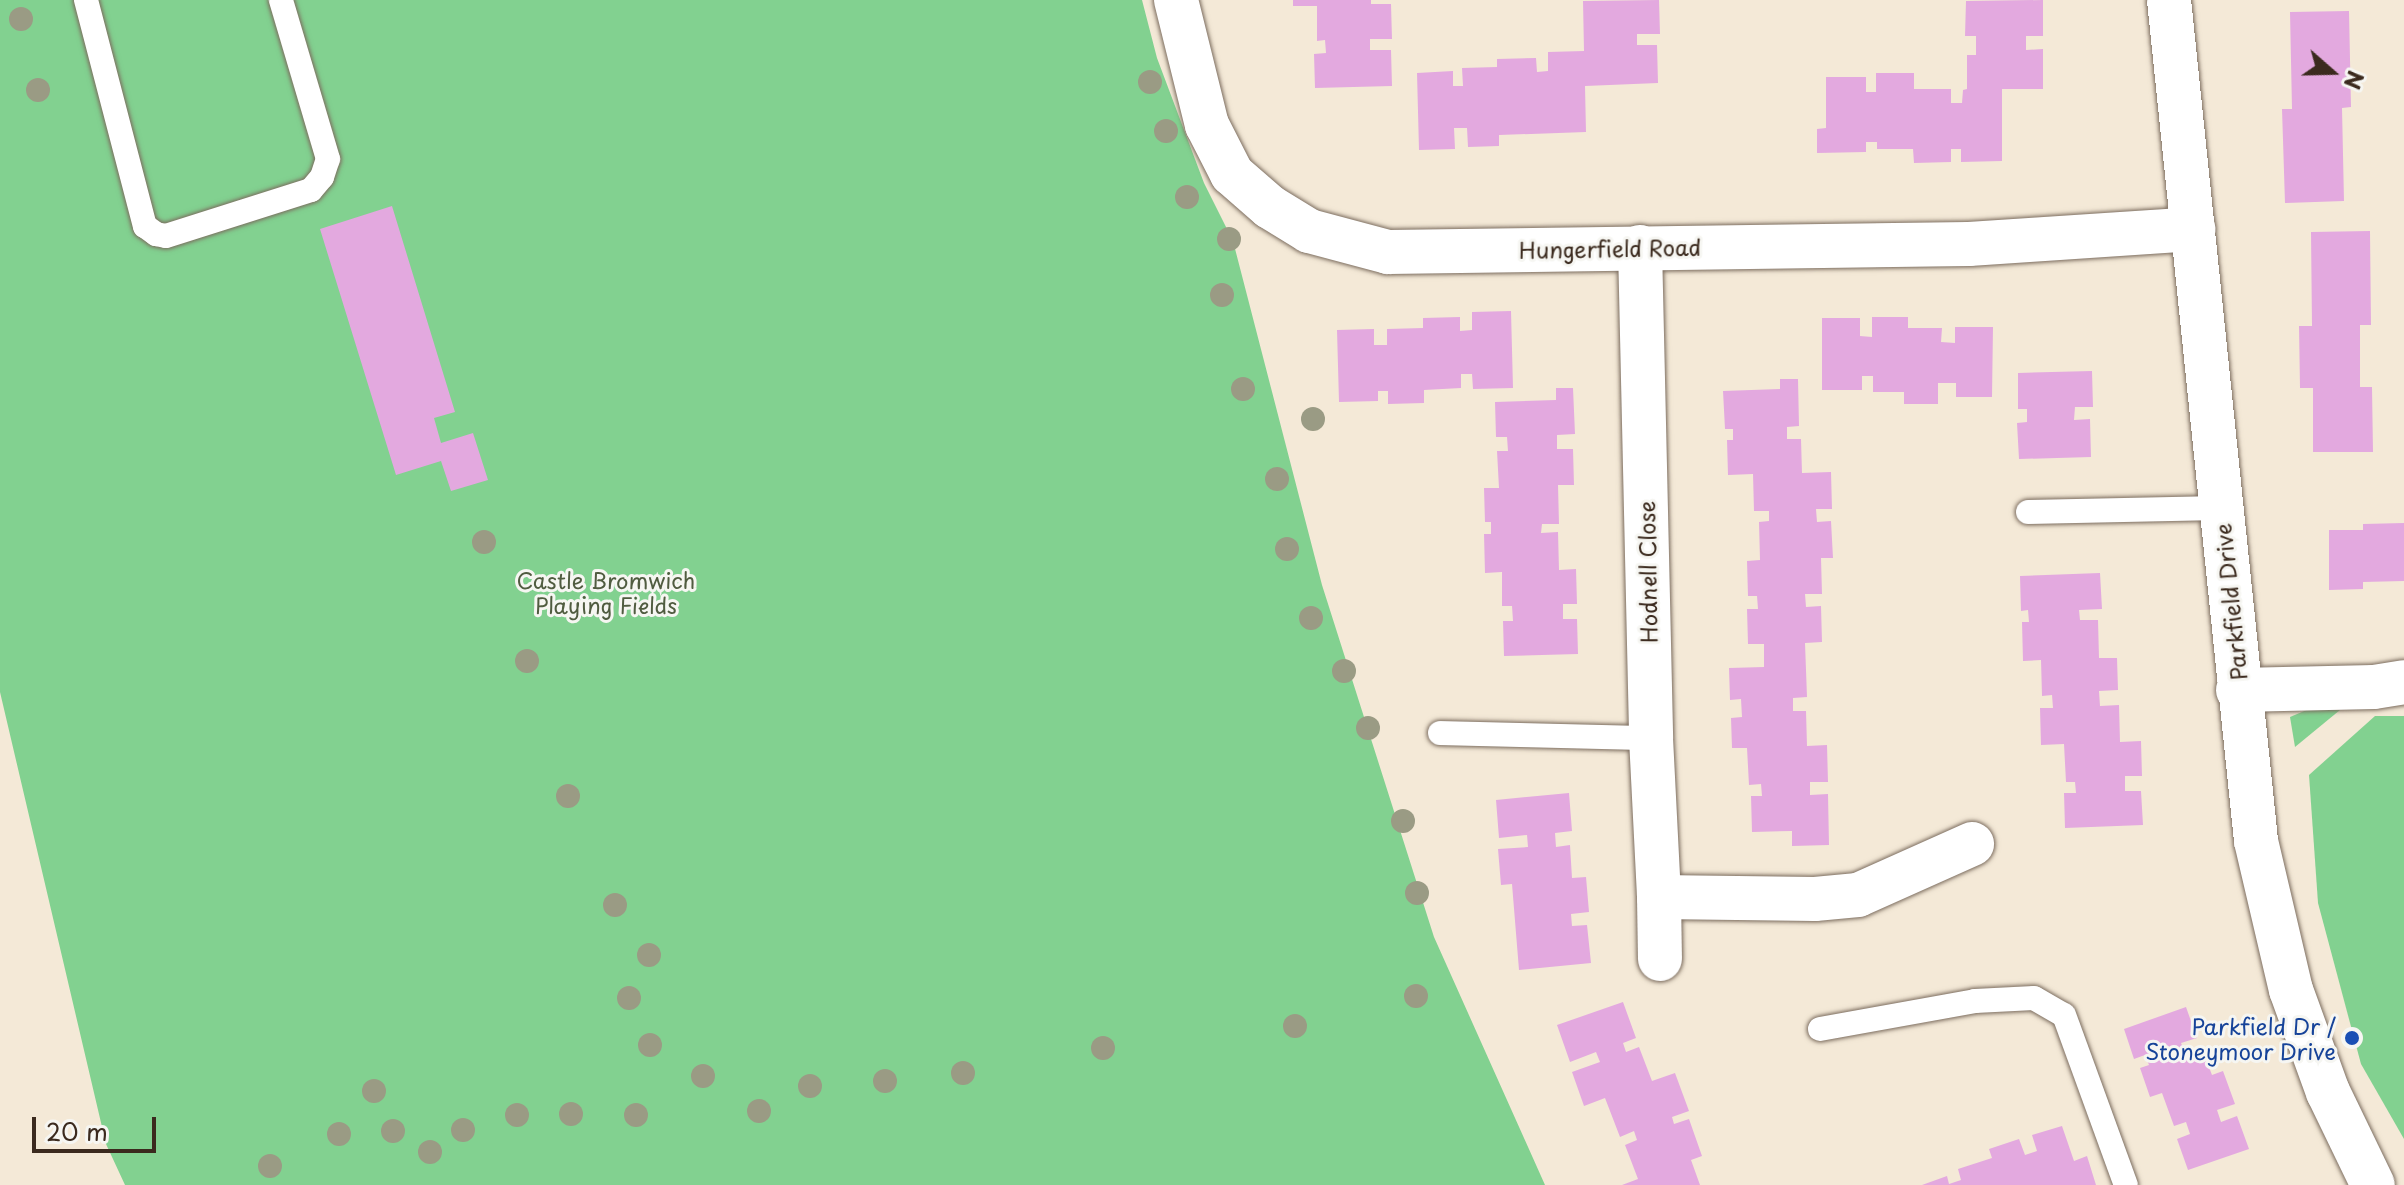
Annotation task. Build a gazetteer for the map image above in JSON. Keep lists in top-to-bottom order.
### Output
{
  "streets": {
    "street": ["Hungerfield Road", "Hodnell Close", "Parkfield Drive"]
  },
  "crossings": [
    ["Hungerfield Road", "Hodnell Close"],
    ["Hungerfield Road", "Parkfield Drive"]
  ],
  "parks": ["Castle Bromwich Playing Fields"],
  "places": ["Parkfield Dr / Stoneymoor Drive"],
  "scale_bar": "20 m",
  "north": "right"
}
